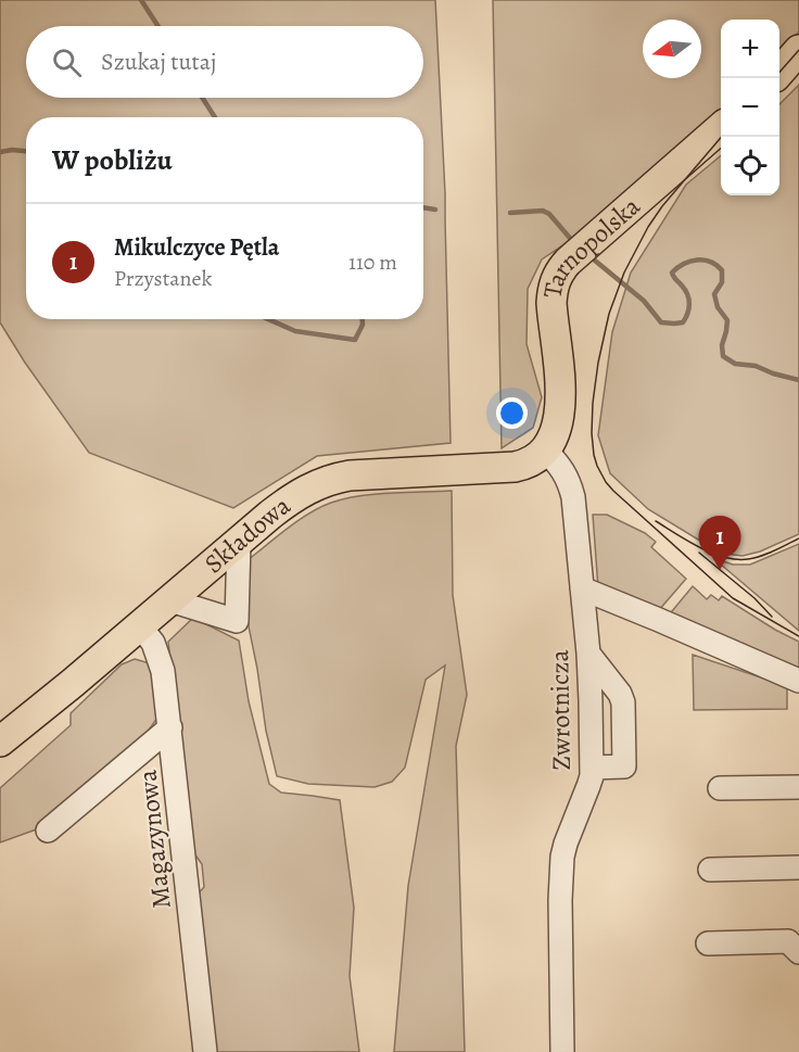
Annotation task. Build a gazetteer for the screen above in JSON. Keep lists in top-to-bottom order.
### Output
{
  "streets": {
    "main road": ["Tarnopolska", "Składowa"],
    "street": ["Zwrotnicza", "Magazynowa"]
  },
  "crossings": [
    ["Tarnopolska", "Składowa"],
    ["Tarnopolska", "Zwrotnicza"],
    ["Składowa", "Zwrotnicza"],
    ["Składowa", "Magazynowa"]
  ],
  "north": "left",
  "page": {
    "map_buttons": ["+", "−"],
    "search": "Szukaj tutaj",
    "heading": "W pobliżu",
    "list": [
      {
        "mark": "1",
        "name": "Mikulczyce Pętla",
        "note": "Przystanek",
        "value": "110 m"
      }
    ],
    "pins": "1"
  }
}
